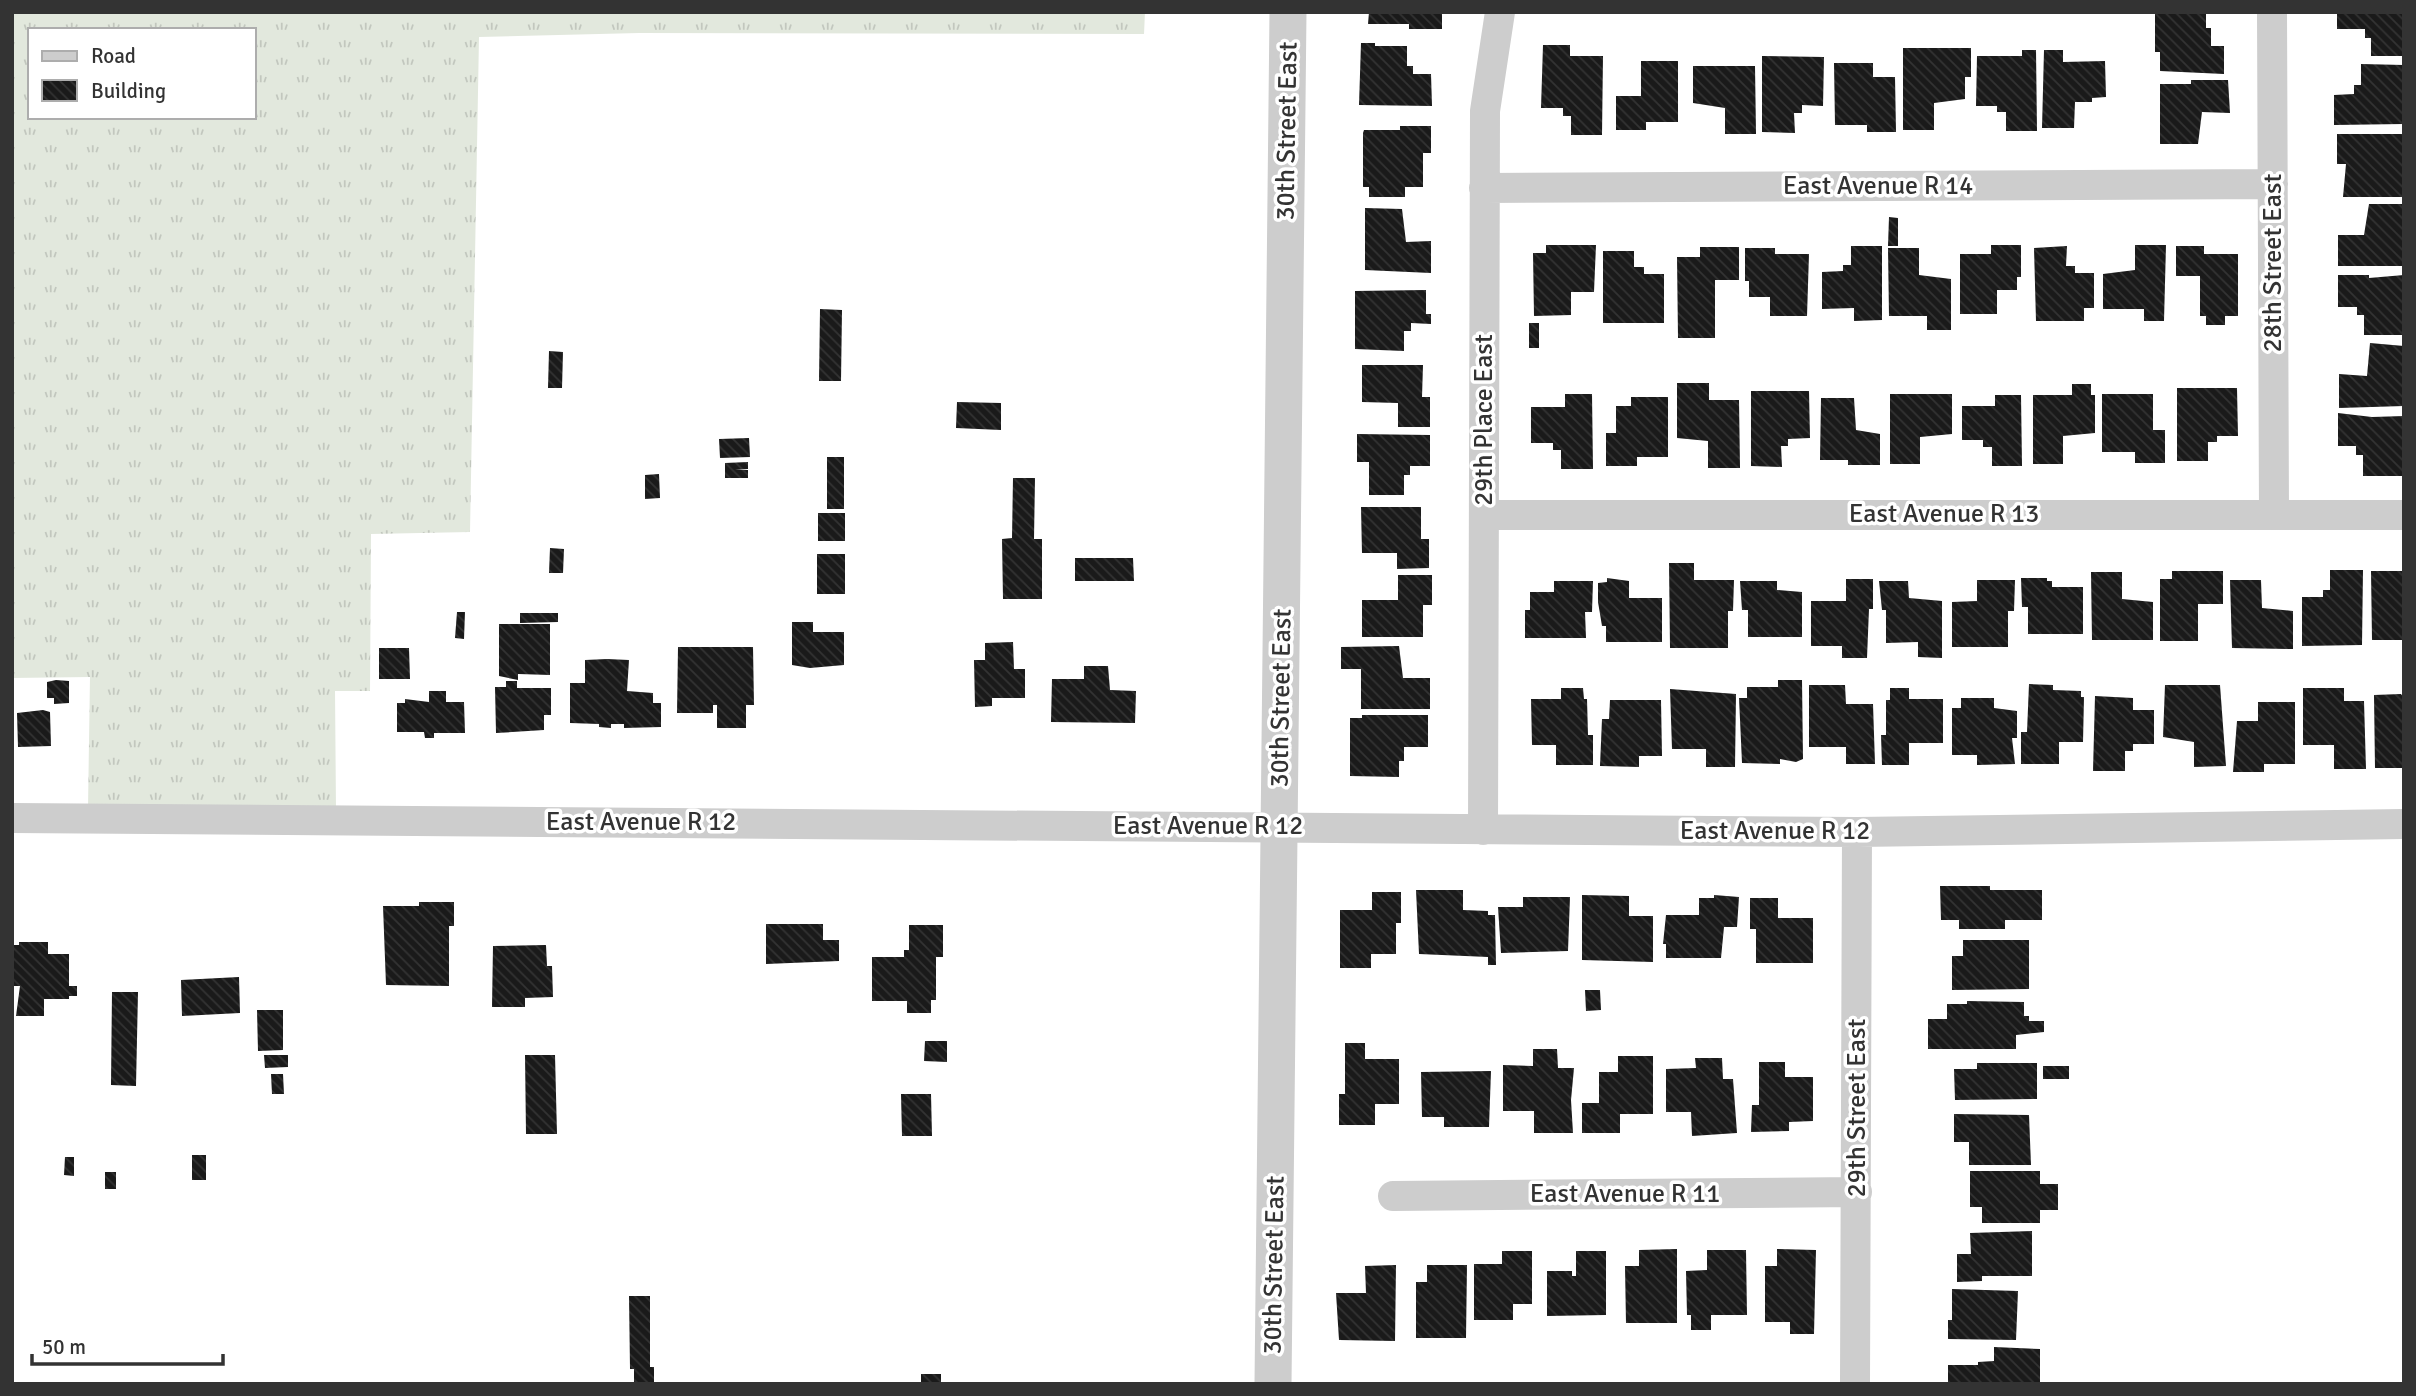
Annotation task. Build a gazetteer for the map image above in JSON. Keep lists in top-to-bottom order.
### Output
{
  "streets": {
    "street": [
      "30th Street East",
      "East Avenue R 14",
      "28th Street East",
      "29th Place East",
      "East Avenue R 13",
      "East Avenue R 12",
      "29th Street East",
      "East Avenue R 11"
    ]
  },
  "crossings": [
    ["30th Street East", "East Avenue R 12"],
    ["East Avenue R 14", "28th Street East"],
    ["East Avenue R 14", "29th Place East"],
    ["28th Street East", "East Avenue R 13"],
    ["29th Place East", "East Avenue R 13"],
    ["29th Place East", "East Avenue R 12"],
    ["East Avenue R 12", "29th Street East"],
    ["29th Street East", "East Avenue R 11"]
  ],
  "legend": ["Road", "Building"],
  "scale_bar": "50 m"
}
